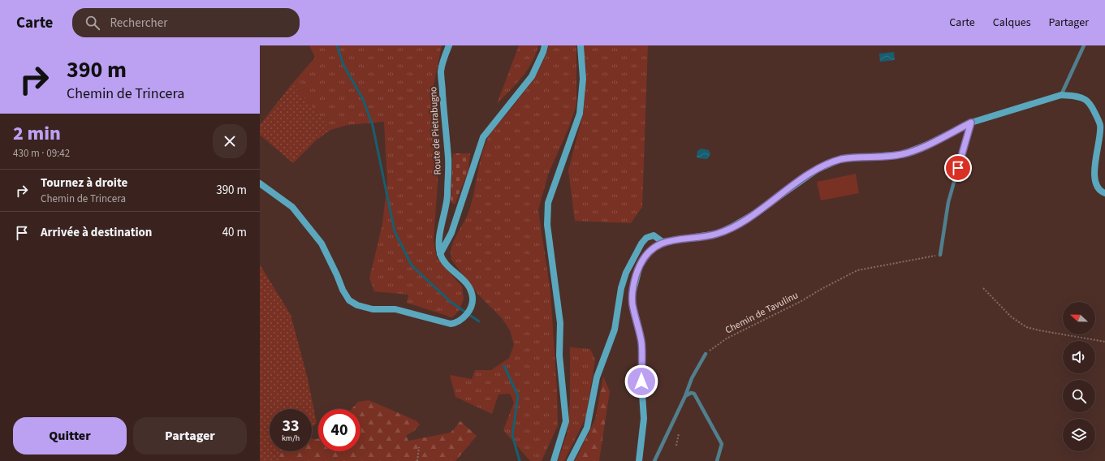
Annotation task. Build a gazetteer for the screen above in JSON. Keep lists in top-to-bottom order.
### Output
{
  "streets": {
    "street": ["Route de Pietrabugno"],
    "path": ["Chemin de Tavulinu"]
  },
  "north": "left",
  "page": {
    "header": "Carte",
    "search": "Rechercher",
    "nav": ["Carte", "Calques", "Partager"],
    "turn": ["390 m", "Chemin de Trincera"],
    "heading": ["2 min", "430 m · 09:42"],
    "list": [
      {
        "name": "Tournez à droite",
        "note": "Chemin de Trincera",
        "value": "390 m"
      },
      {
        "name": "Arrivée à destination",
        "value": "40 m"
      }
    ],
    "speed": "33 km/h",
    "limit": "40",
    "buttons": ["Quitter", "Partager"]
  }
}
